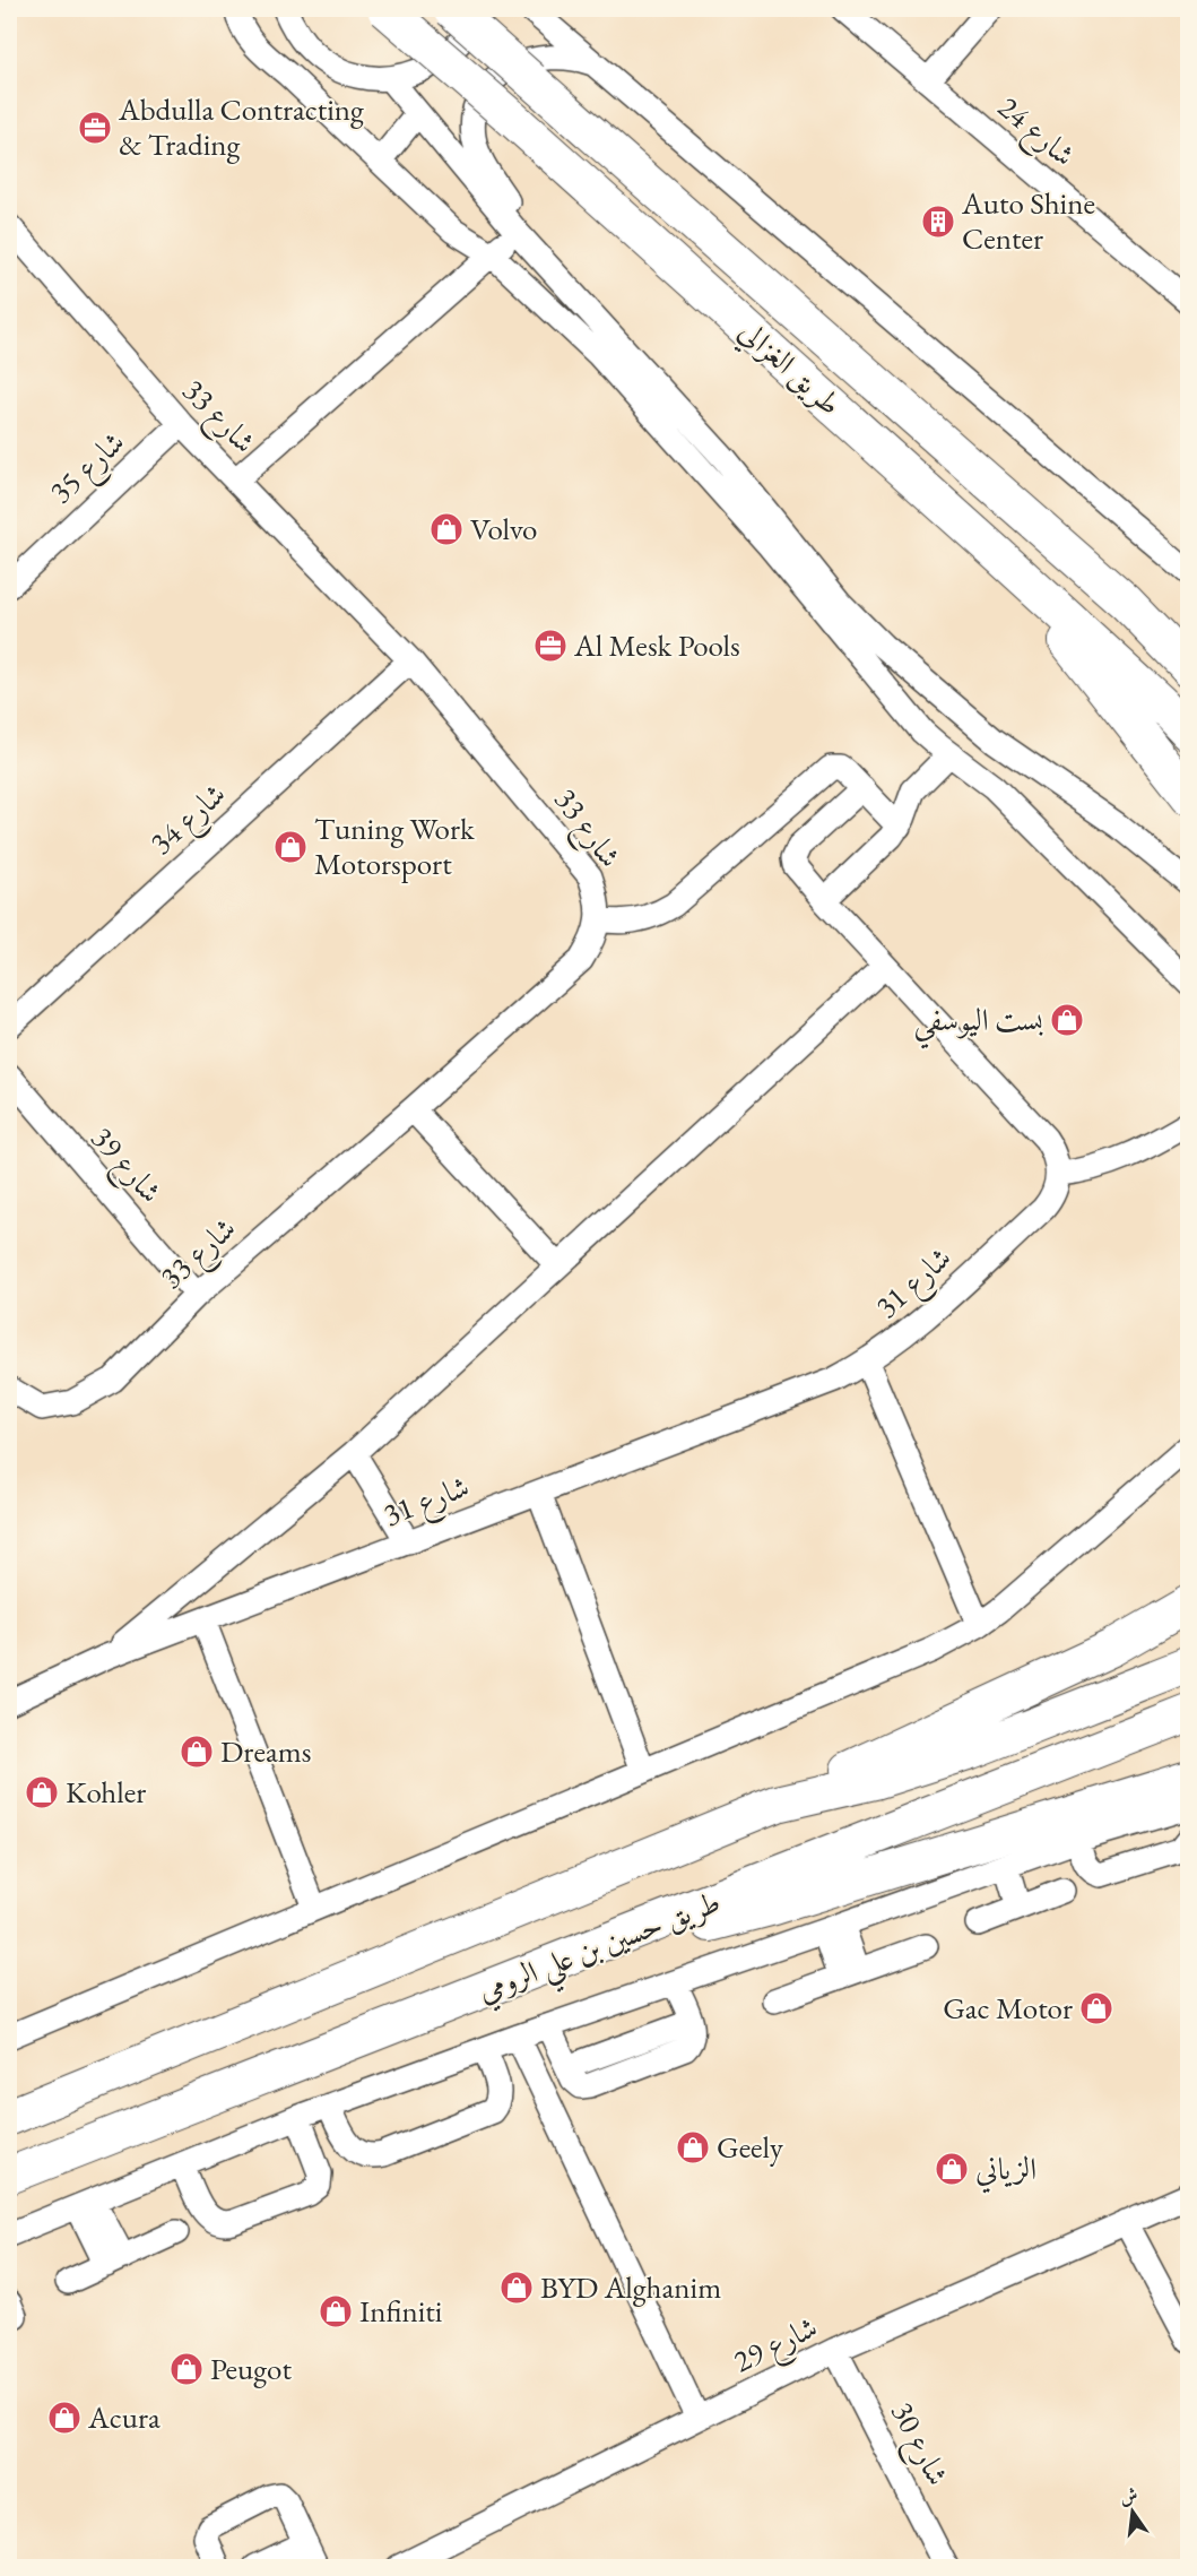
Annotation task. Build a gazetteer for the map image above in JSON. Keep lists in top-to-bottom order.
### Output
{
  "streets": {
    "highway": ["طريق الغزالي", "طريق حسين بن علي الرومي"],
    "street": [
      "شارع 24",
      "شارع 33",
      "شارع 35",
      "شارع 34",
      "شارع 39",
      "شارع 31",
      "شارع 29",
      "شارع 30"
    ]
  },
  "crossings": [
    ["شارع 33", "شارع 35"],
    ["شارع 33", "شارع 34"],
    ["شارع 33", "شارع 39"],
    ["شارع 29", "شارع 30"]
  ],
  "places": {
    "office": ["Abdulla Contracting & Trading", "Al Mesk Pools"],
    "building": ["Auto Shine Center"],
    "shop": [
      "Volvo",
      "Tuning Work Motorsport",
      "بست اليوسفي",
      "Dreams",
      "Kohler",
      "Gac Motor",
      "Geely",
      "الزياني",
      "BYD Alghanim",
      "Infiniti",
      "Peugot",
      "Acura"
    ]
  },
  "north": "top"
}
